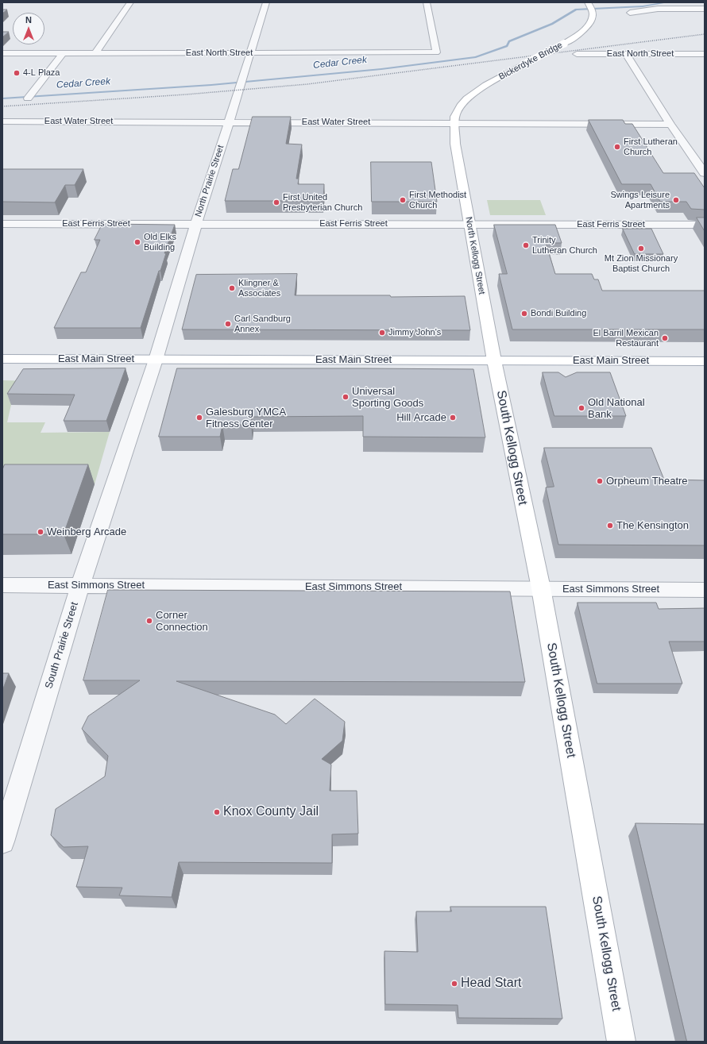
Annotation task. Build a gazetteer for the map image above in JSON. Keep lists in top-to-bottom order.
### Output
{
  "streets": {
    "main road": [
      "Bickerdyke Bridge",
      "North Kellogg Street",
      "East Main Street",
      "South Kellogg Street"
    ],
    "street": [
      "East North Street",
      "East Water Street",
      "North Prairie Street",
      "East Ferris Street",
      "East Simmons Street",
      "South Prairie Street"
    ]
  },
  "crossings": [
    ["East North Street", "North Prairie Street"],
    ["Bickerdyke Bridge", "East Water Street"],
    ["Bickerdyke Bridge", "North Kellogg Street"],
    ["East Water Street", "North Prairie Street"],
    ["East Water Street", "North Kellogg Street"],
    ["North Prairie Street", "East Ferris Street"],
    ["North Prairie Street", "East Main Street"],
    ["North Prairie Street", "South Prairie Street"],
    ["East Ferris Street", "North Kellogg Street"],
    ["North Kellogg Street", "East Main Street"],
    ["North Kellogg Street", "South Kellogg Street"],
    ["East Main Street", "South Kellogg Street"],
    ["East Main Street", "South Prairie Street"],
    ["South Kellogg Street", "East Simmons Street"],
    ["East Simmons Street", "South Prairie Street"]
  ],
  "water": ["Cedar Creek"],
  "places": [
    "4-L Plaza",
    "First Lutheran Church",
    "First Methodist Church",
    "Swings Leisure Apartments",
    "First United Presbyterian Church",
    "Old Elks Building",
    "Trinity Lutheran Church",
    "Mt Zion Missionary Baptist Church",
    "Klingner & Associates",
    "Bondi Building",
    "Carl Sandburg Annex",
    "Jimmy John's",
    "El Barril Mexican Restaurant",
    "Universal Sporting Goods",
    "Old National Bank",
    "Galesburg YMCA Fitness Center",
    "Hill Arcade",
    "Orpheum Theatre",
    "The Kensington",
    "Weinberg Arcade",
    "Corner Connection",
    "Knox County Jail",
    "Head Start"
  ],
  "north": "top"
}
